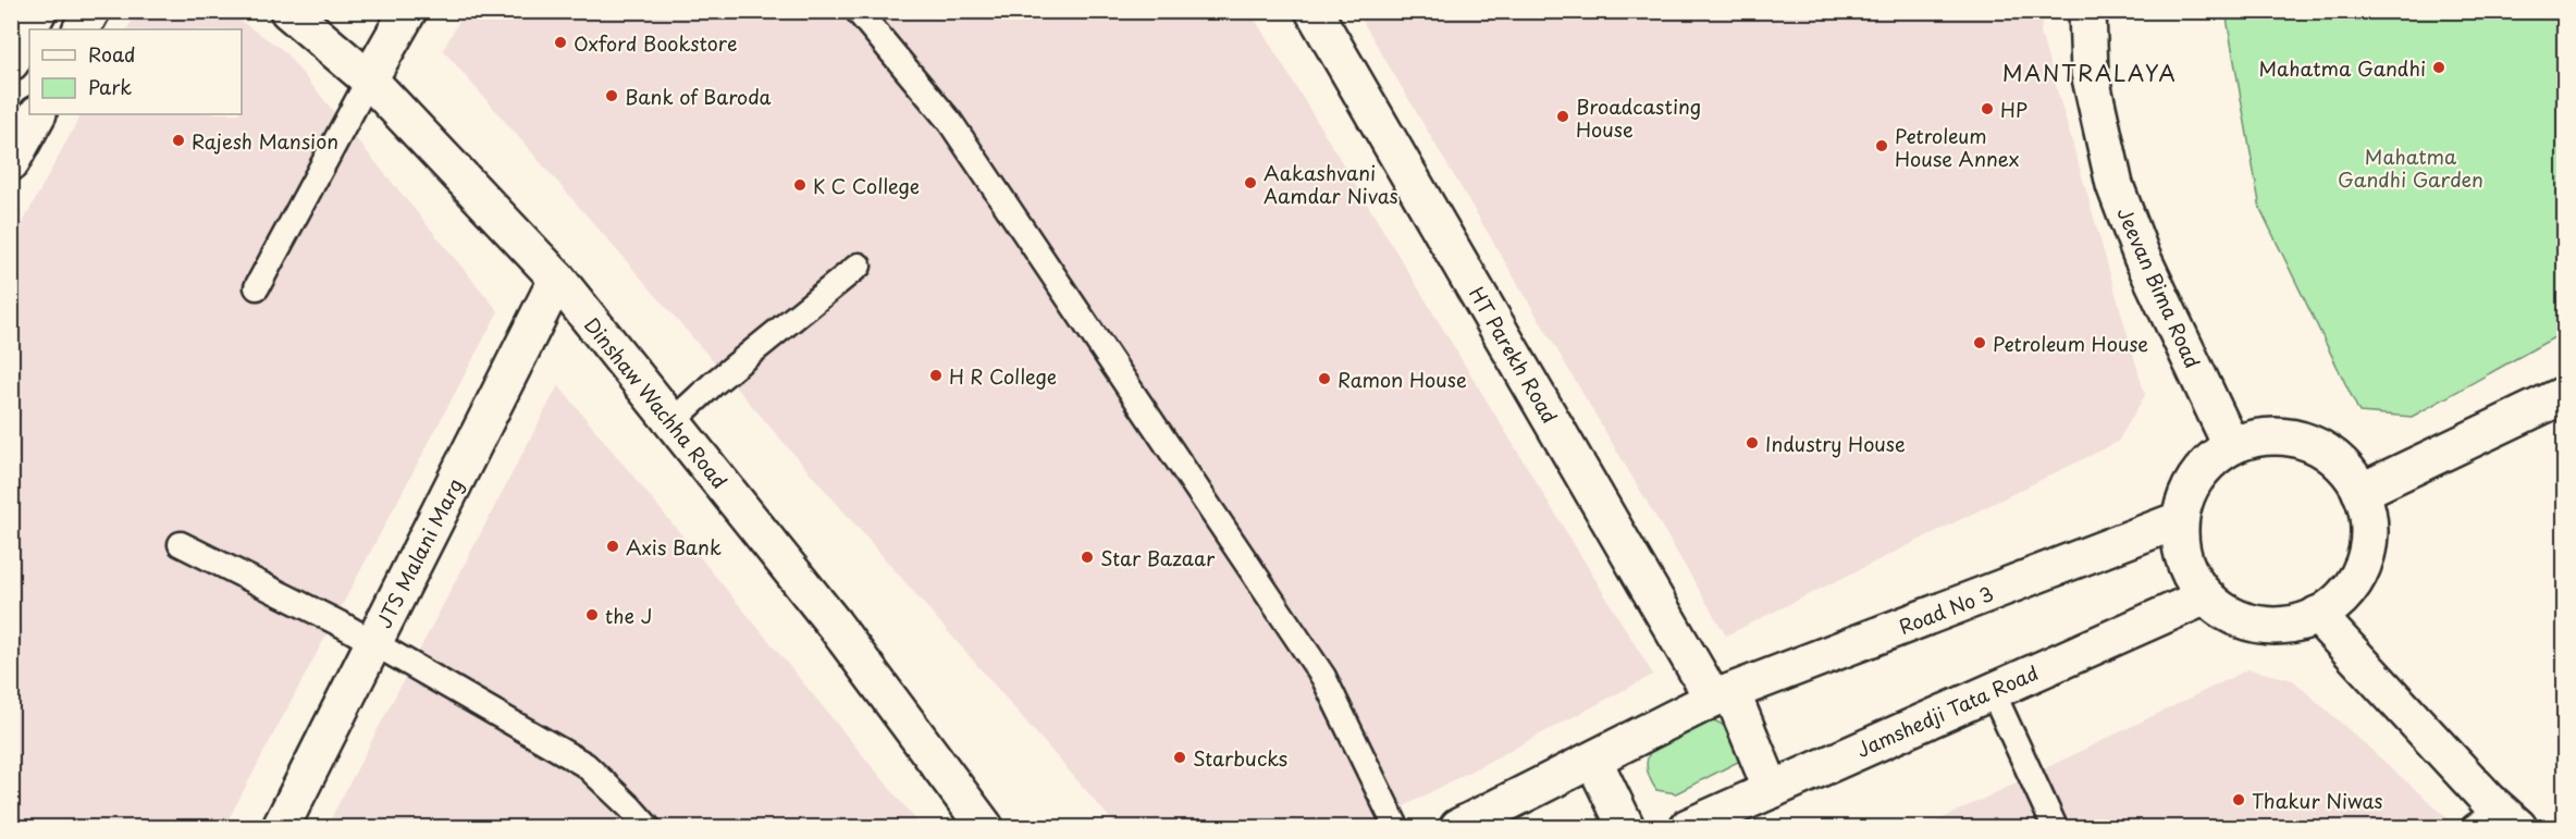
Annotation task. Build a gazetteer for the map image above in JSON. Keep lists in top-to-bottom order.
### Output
{
  "streets": {
    "street": [
      "Jeevan Bima Road",
      "HT Parekh Road",
      "Dinshaw Wachha Road",
      "JTS Malani Marg",
      "Road No 3",
      "Jamshedji Tata Road"
    ]
  },
  "crossings": [
    ["Jeevan Bima Road", "Road No 3"],
    ["Jeevan Bima Road", "Jamshedji Tata Road"],
    ["HT Parekh Road", "Road No 3"],
    ["HT Parekh Road", "Jamshedji Tata Road"],
    ["Dinshaw Wachha Road", "JTS Malani Marg"],
    ["Road No 3", "Jamshedji Tata Road"]
  ],
  "districts": ["MANTRALAYA"],
  "parks": ["Mahatma Gandhi Garden"],
  "places": [
    "Oxford Bookstore",
    "Mahatma Gandhi",
    "Bank of Baroda",
    "HP",
    "Broadcasting House",
    "Rajesh Mansion",
    "Petroleum House Annex",
    "Aakashvani Aamdar Nivas",
    "K C College",
    "Petroleum House",
    "H R College",
    "Ramon House",
    "Industry House",
    "Axis Bank",
    "Star Bazaar",
    "the J",
    "Starbucks",
    "Thakur Niwas"
  ],
  "legend": ["Road", "Park"]
}
